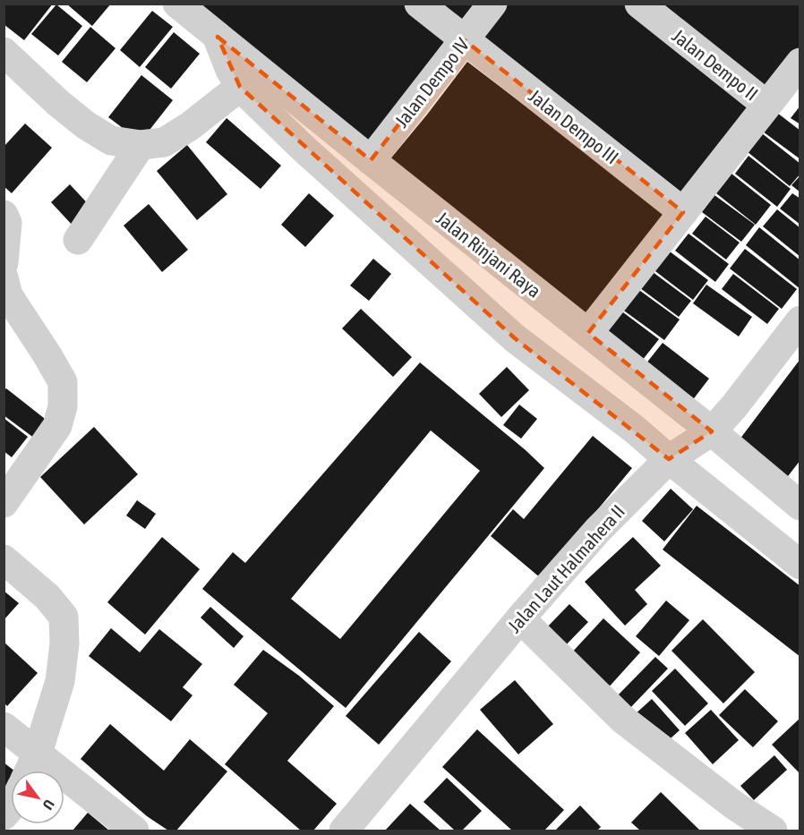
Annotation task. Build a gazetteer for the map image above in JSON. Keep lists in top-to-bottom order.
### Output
{
  "streets": {
    "street": [
      "Jalan Dempo II",
      "Jalan Dempo IV",
      "Jalan Dempo III",
      "Jalan Rinjani Raya",
      "Jalan Laut Halmahera II"
    ]
  },
  "crossings": [
    ["Jalan Dempo IV", "Jalan Dempo III"],
    ["Jalan Dempo IV", "Jalan Rinjani Raya"],
    ["Jalan Rinjani Raya", "Jalan Laut Halmahera II"]
  ],
  "north": "bottom right"
}
